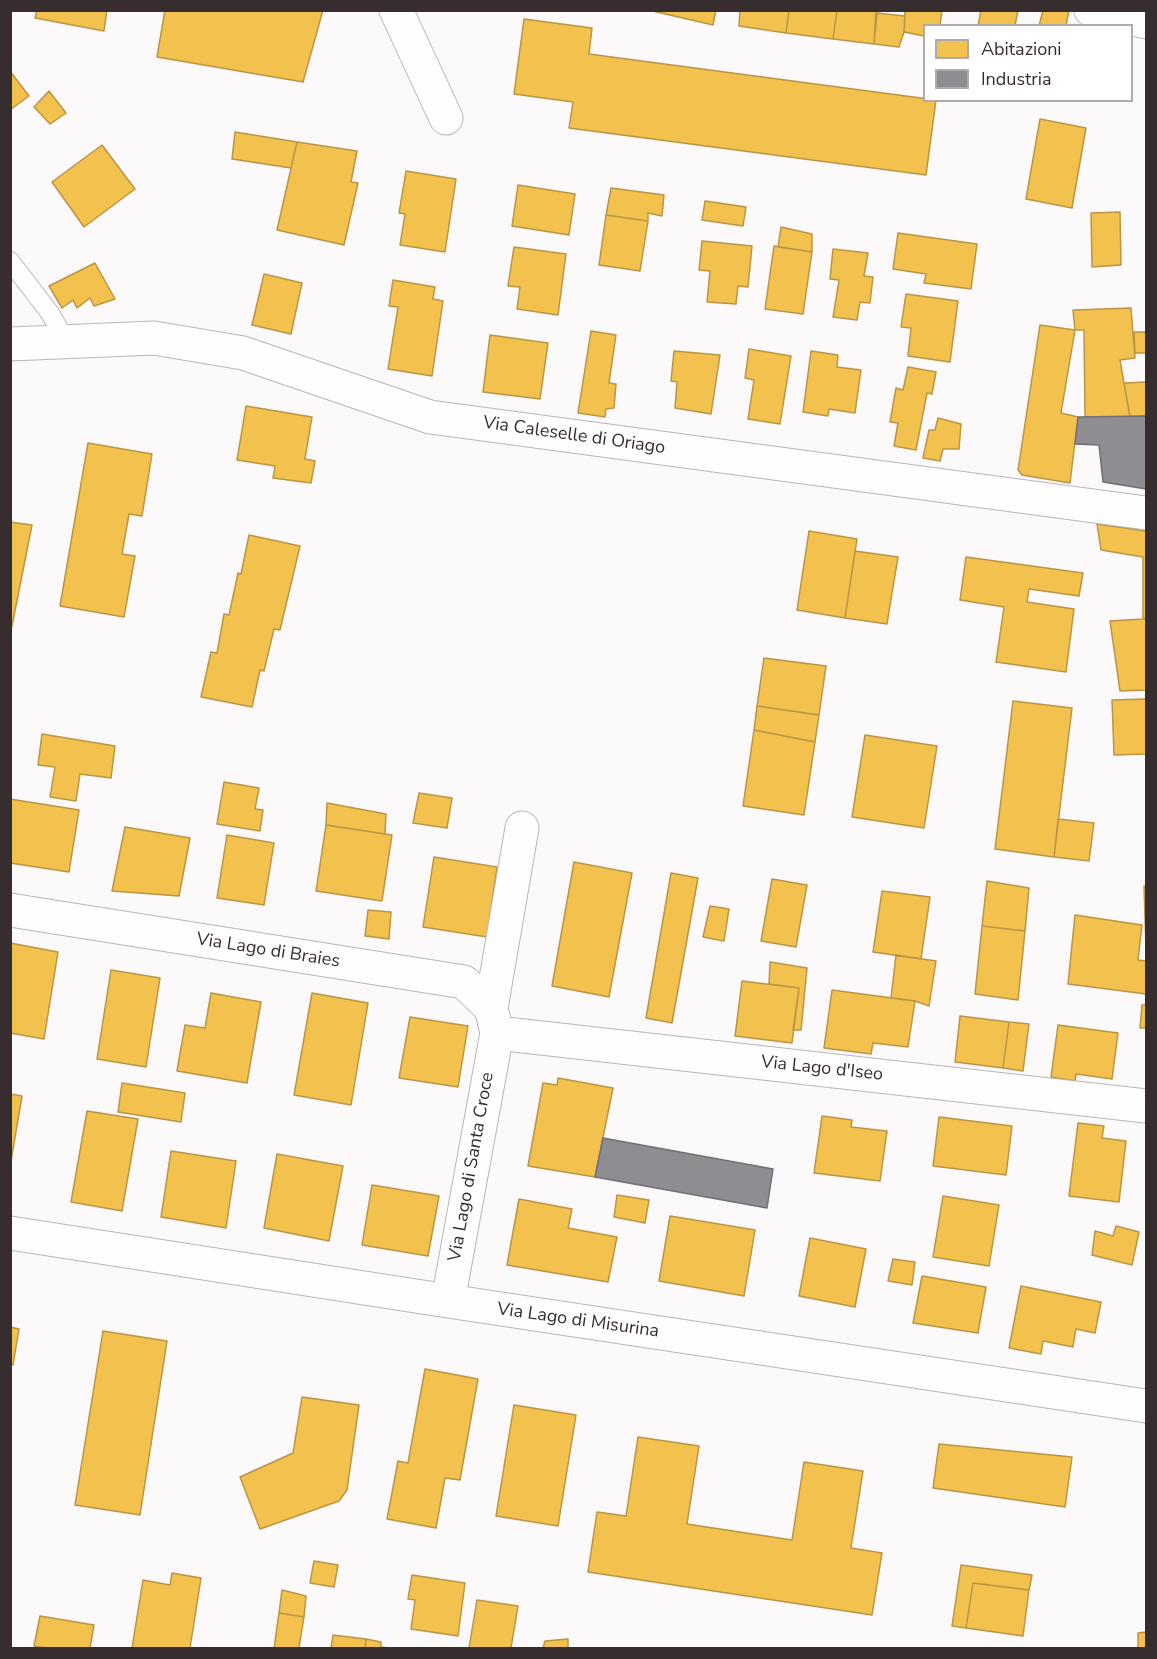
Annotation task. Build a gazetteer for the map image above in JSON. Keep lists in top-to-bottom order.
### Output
{
  "streets": {
    "street": [
      "Via Caleselle di Oriago",
      "Via Lago di Braies",
      "Via Lago d'Iseo",
      "Via Lago di Santa Croce",
      "Via Lago di Misurina"
    ]
  },
  "crossings": [
    ["Via Lago di Braies", "Via Lago d'Iseo"],
    ["Via Lago di Braies", "Via Lago di Santa Croce"],
    ["Via Lago d'Iseo", "Via Lago di Santa Croce"],
    ["Via Lago di Santa Croce", "Via Lago di Misurina"]
  ],
  "legend": ["Abitazioni", "Industria"]
}
